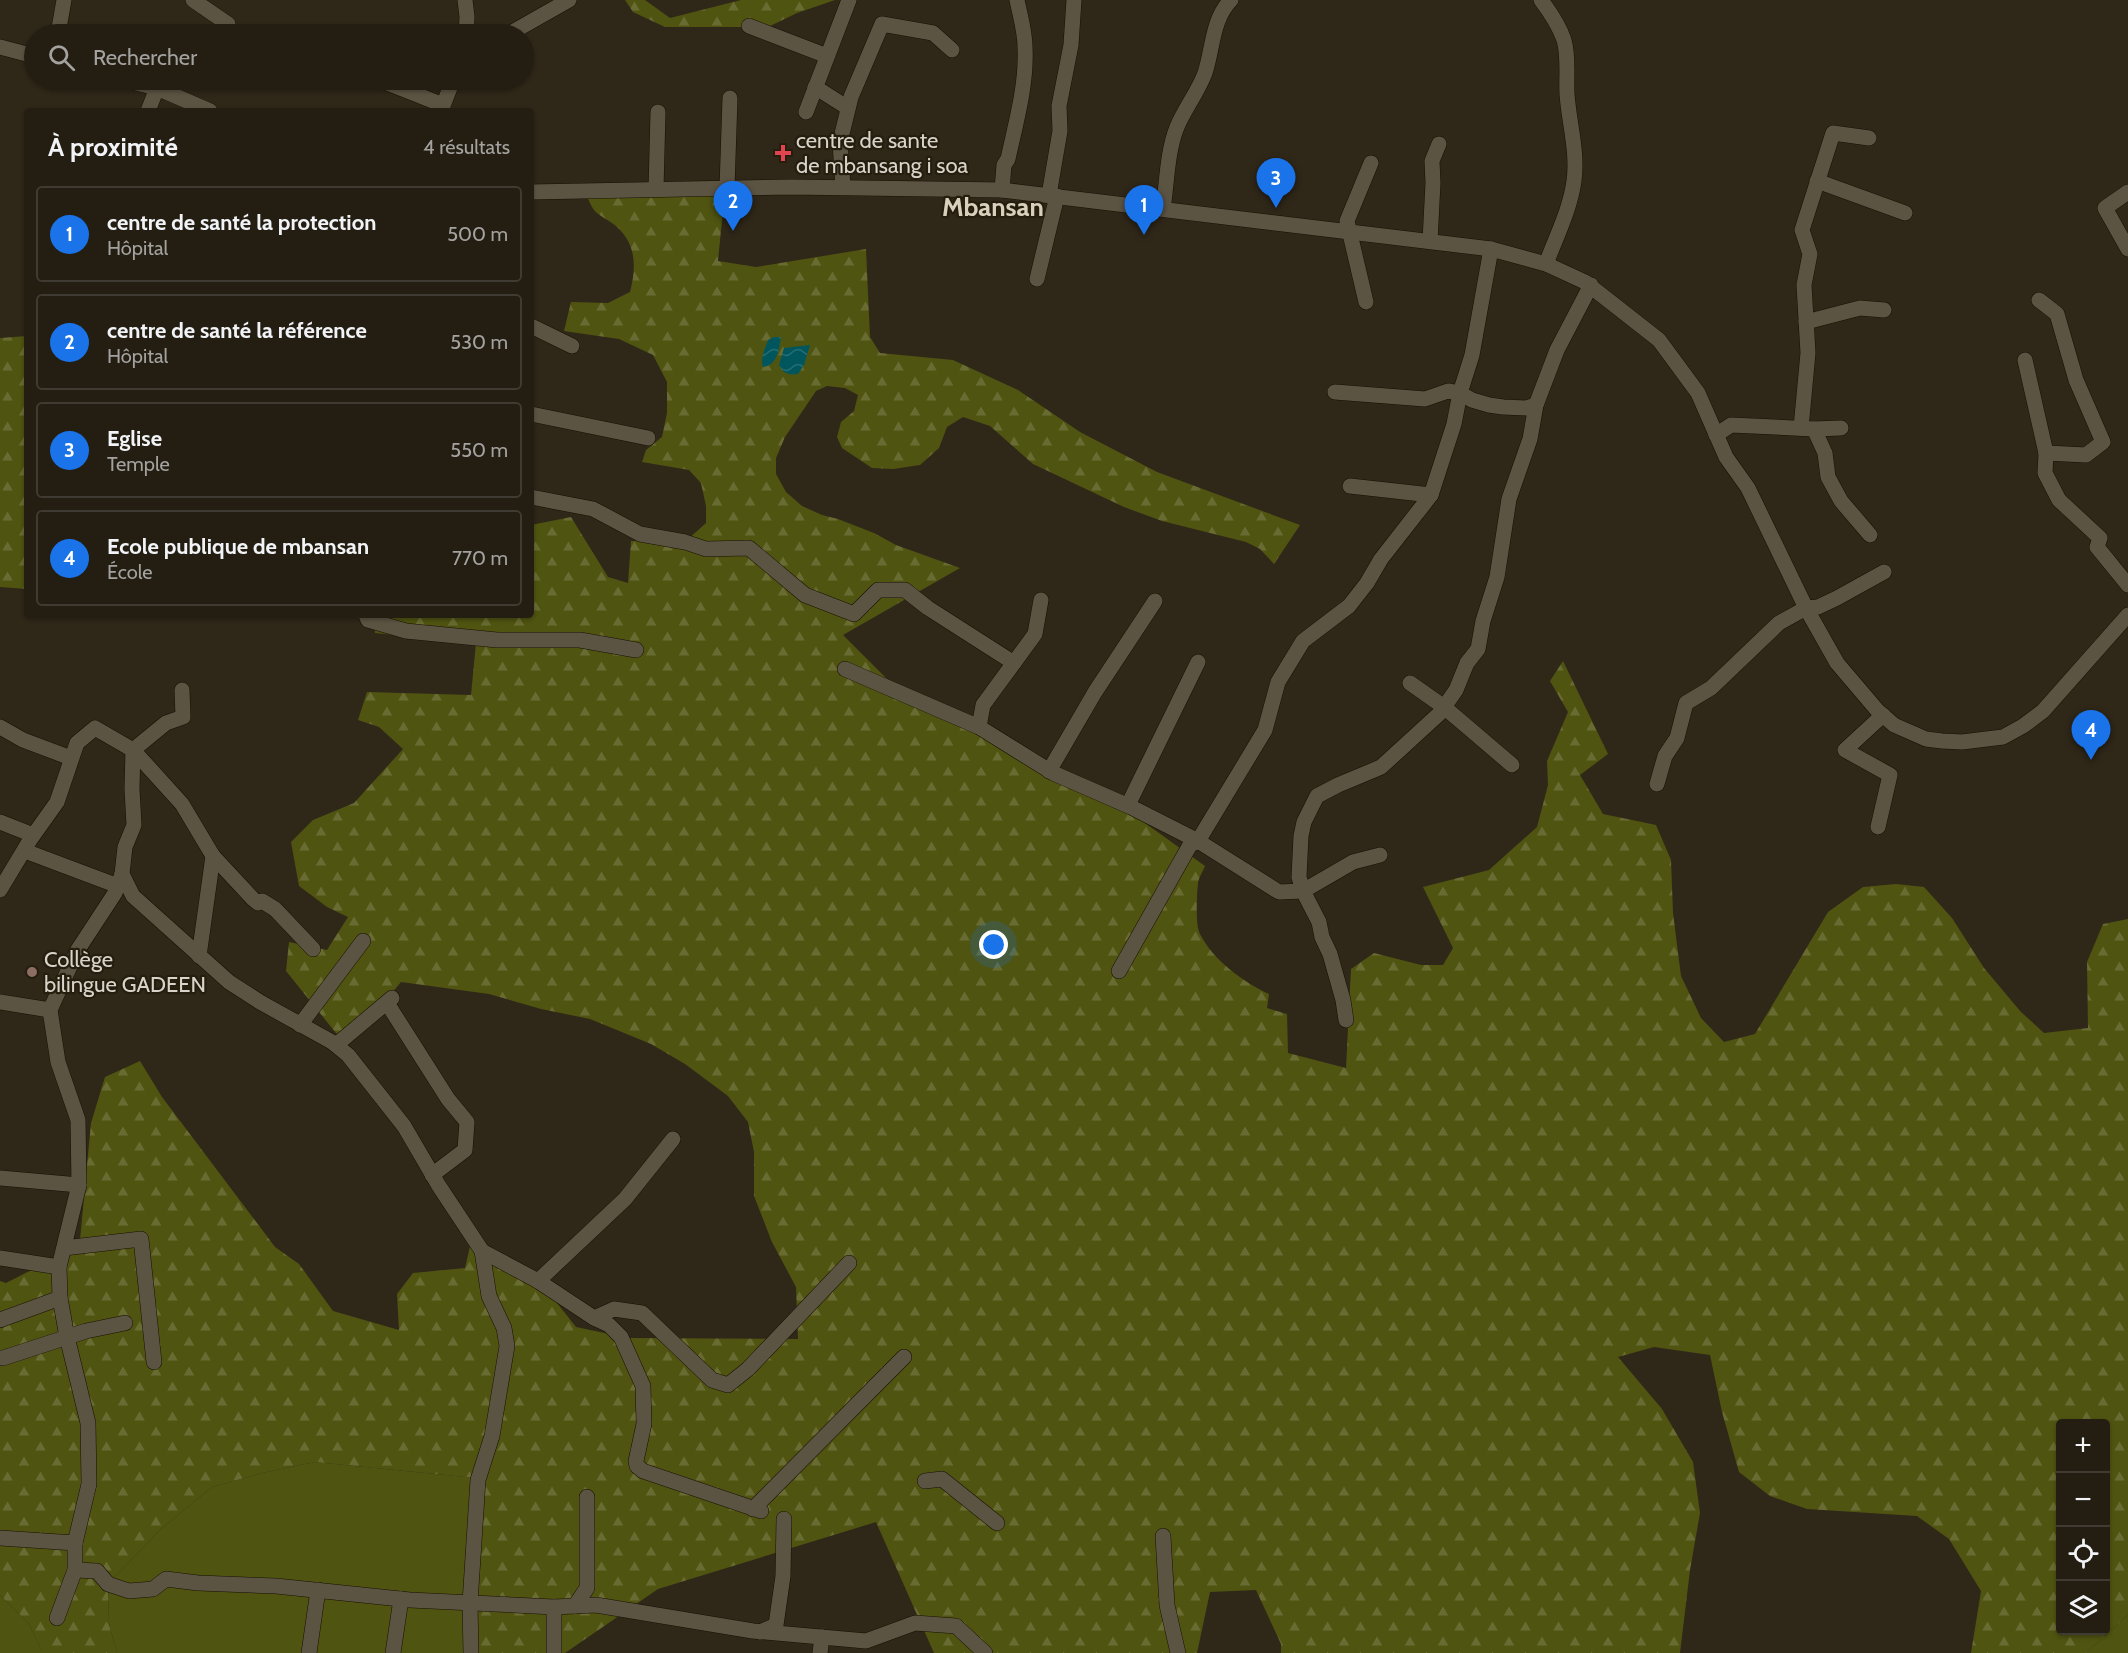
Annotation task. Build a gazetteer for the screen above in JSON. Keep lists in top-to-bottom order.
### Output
{
  "districts": ["Mbansan"],
  "places": {
    "health": ["centre de sante de mbansang i soa"],
    "other": ["Collège bilingue GADEEN"]
  },
  "page": {
    "search": "Rechercher",
    "heading": ["À proximité", "4 résultats"],
    "pins": [
      "3",
      "2",
      "1",
      "4"
    ],
    "list": [
      {
        "mark": "1",
        "name": "centre de santé la protection",
        "note": "Hôpital",
        "value": "500 m"
      },
      {
        "mark": "2",
        "name": "centre de santé la référence",
        "note": "Hôpital",
        "value": "530 m"
      },
      {
        "mark": "3",
        "name": "Eglise",
        "note": "Temple",
        "value": "550 m"
      },
      {
        "mark": "4",
        "name": "Ecole publique de mbansan",
        "note": "École",
        "value": "770 m"
      }
    ],
    "map_buttons": ["+", "−"]
  }
}
